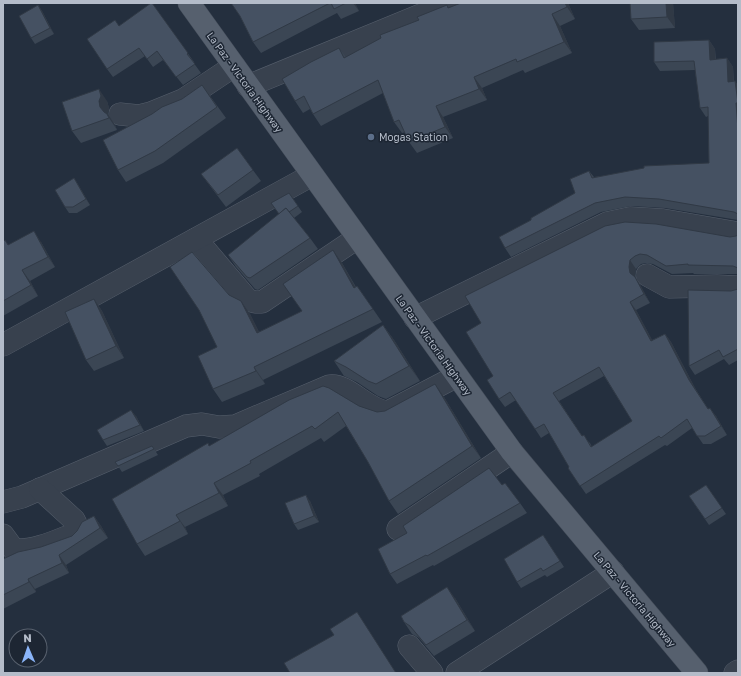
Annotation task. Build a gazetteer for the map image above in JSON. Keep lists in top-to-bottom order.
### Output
{
  "streets": {
    "main road": ["La Paz - Victoria Highway"]
  },
  "places": ["Mogas Station"],
  "north": "top"
}
